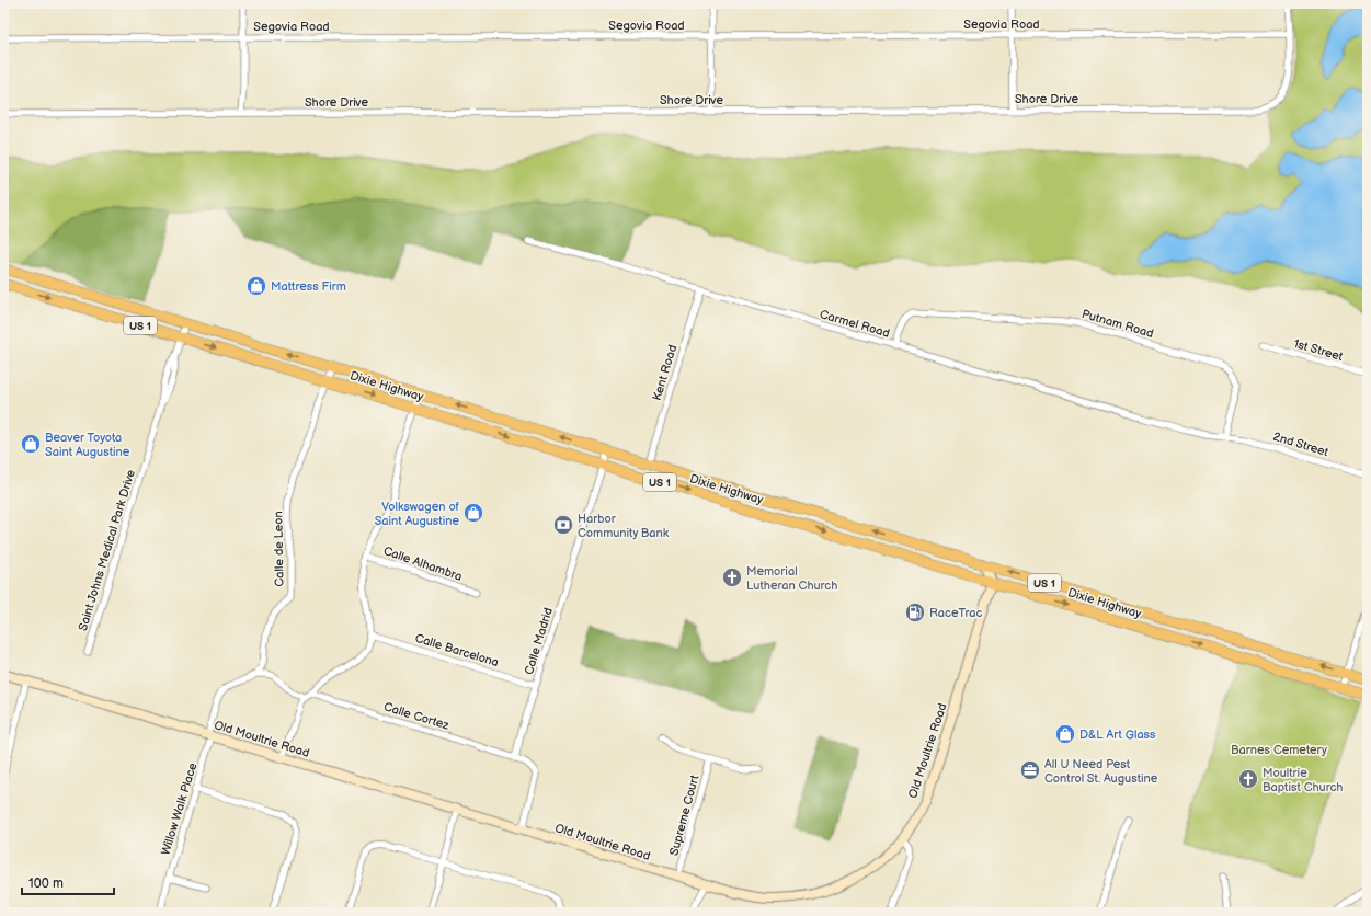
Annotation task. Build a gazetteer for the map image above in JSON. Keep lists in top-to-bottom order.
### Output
{
  "streets": {
    "main road": ["US 1", "Dixie Highway", "Old Moultrie Road"],
    "street": [
      "Segovia Road",
      "Shore Drive",
      "Carmel Road",
      "Putnam Road",
      "1st Street",
      "Kent Road",
      "2nd Street",
      "Calle de Leon",
      "Saint Johns Medical Park Drive",
      "Calle Alhambra",
      "Calle Madrid",
      "Calle Barcelona",
      "Calle Cortez",
      "Willow Walk Place",
      "Supreme Court"
    ]
  },
  "crossings": [
    ["Segovia Road", "Shore Drive"],
    ["Carmel Road", "Putnam Road"],
    ["Carmel Road", "Kent Road"],
    ["Carmel Road", "2nd Street"],
    ["Putnam Road", "2nd Street"],
    ["US 1", "Kent Road"],
    ["US 1", "Dixie Highway"],
    ["US 1", "Calle de Leon"],
    ["US 1", "Saint Johns Medical Park Drive"],
    ["US 1", "Calle Madrid"],
    ["Dixie Highway", "Calle de Leon"],
    ["Dixie Highway", "Saint Johns Medical Park Drive"],
    ["Dixie Highway", "Calle Madrid"],
    ["Dixie Highway", "Old Moultrie Road"],
    ["Calle Madrid", "Calle Barcelona"],
    ["Calle Madrid", "Calle Cortez"],
    ["Old Moultrie Road", "Willow Walk Place"],
    ["Old Moultrie Road", "Supreme Court"]
  ],
  "parks": ["Barnes Cemetery"],
  "places": {
    "shop": [
      "Mattress Firm",
      "Beaver Toyota Saint Augustine",
      "Volkswagen of Saint Augustine",
      "D&L Art Glass"
    ],
    "bank": ["Harbor Community Bank"],
    "church": ["Memorial Lutheran Church", "Moultrie Baptist Church"],
    "fuel station": ["RaceTrac"],
    "office": ["All U Need Pest Control St. Augustine"]
  },
  "scale_bar": "100 m"
}
